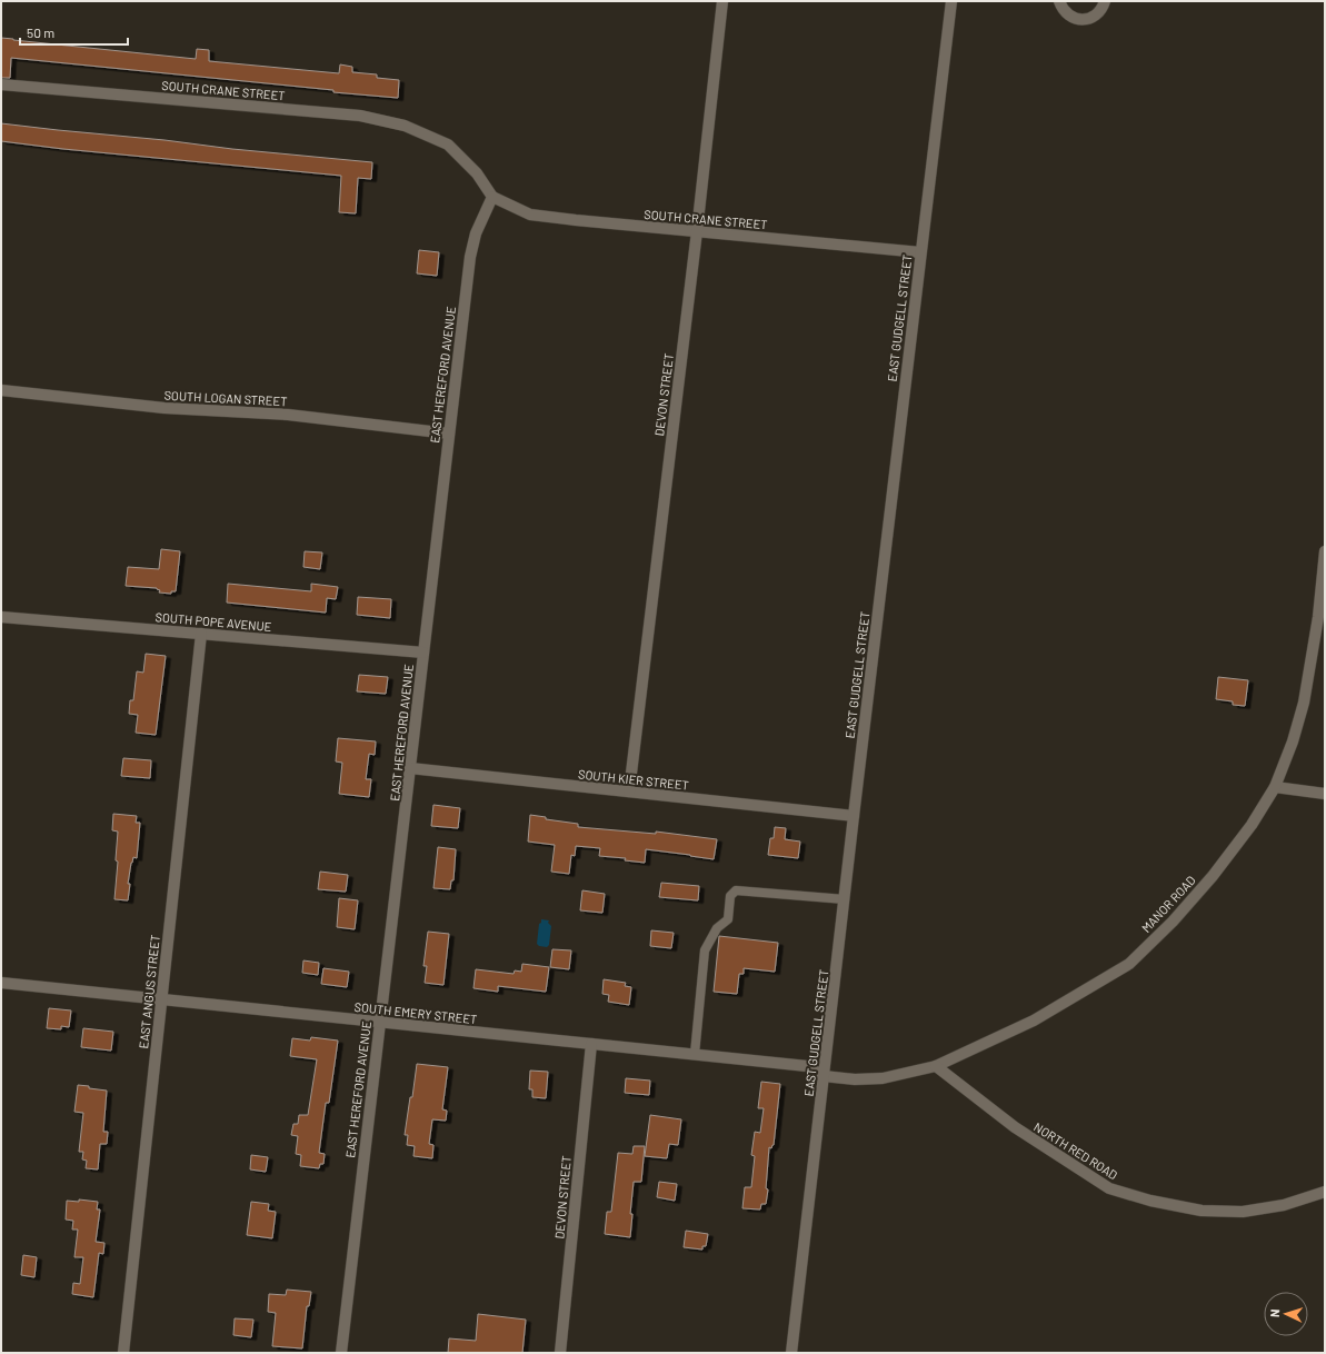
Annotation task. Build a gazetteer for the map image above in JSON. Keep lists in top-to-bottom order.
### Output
{
  "streets": {
    "street": [
      "SOUTH CRANE STREET",
      "EAST GUDGELL STREET",
      "EAST HEREFORD AVENUE",
      "DEVON STREET",
      "SOUTH LOGAN STREET",
      "SOUTH POPE AVENUE",
      "SOUTH KIER STREET",
      "MANOR ROAD",
      "EAST ANGUS STREET",
      "SOUTH EMERY STREET",
      "NORTH RED ROAD"
    ]
  },
  "crossings": [
    ["SOUTH CRANE STREET", "EAST GUDGELL STREET"],
    ["SOUTH CRANE STREET", "EAST HEREFORD AVENUE"],
    ["SOUTH CRANE STREET", "DEVON STREET"],
    ["EAST GUDGELL STREET", "SOUTH KIER STREET"],
    ["EAST GUDGELL STREET", "MANOR ROAD"],
    ["EAST GUDGELL STREET", "SOUTH EMERY STREET"],
    ["EAST HEREFORD AVENUE", "SOUTH LOGAN STREET"],
    ["EAST HEREFORD AVENUE", "SOUTH POPE AVENUE"],
    ["EAST HEREFORD AVENUE", "SOUTH KIER STREET"],
    ["EAST HEREFORD AVENUE", "SOUTH EMERY STREET"],
    ["DEVON STREET", "SOUTH KIER STREET"],
    ["DEVON STREET", "SOUTH EMERY STREET"],
    ["SOUTH POPE AVENUE", "EAST ANGUS STREET"],
    ["MANOR ROAD", "SOUTH EMERY STREET"],
    ["MANOR ROAD", "NORTH RED ROAD"],
    ["EAST ANGUS STREET", "SOUTH EMERY STREET"]
  ],
  "scale_bar": "50 m",
  "north": "left"
}
